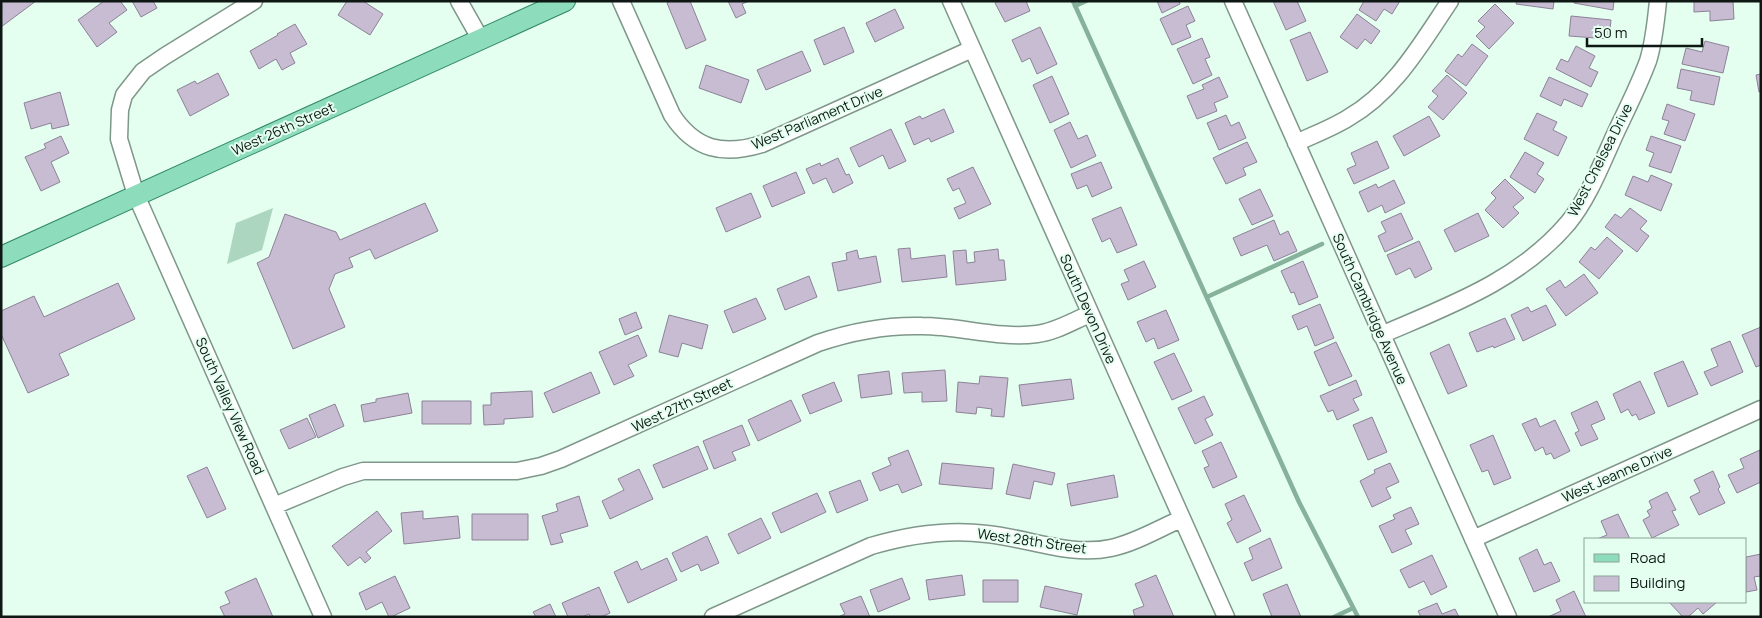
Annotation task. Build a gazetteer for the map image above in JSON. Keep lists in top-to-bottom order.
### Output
{
  "streets": {
    "main road": ["West 26th Street"],
    "street": [
      "West Parliament Drive",
      "West Chelsea Drive",
      "South Devon Drive",
      "South Cambridge Avenue",
      "West 27th Street",
      "South Valley View Road",
      "West Jeanne Drive",
      "West 28th Street"
    ]
  },
  "crossings": [
    ["West Parliament Drive", "South Devon Drive"],
    ["West 26th Street", "South Valley View Road"],
    ["West Chelsea Drive", "South Cambridge Avenue"],
    ["South Devon Drive", "West 27th Street"],
    ["South Devon Drive", "West 28th Street"],
    ["South Cambridge Avenue", "West Jeanne Drive"],
    ["West 27th Street", "South Valley View Road"]
  ],
  "legend": ["Road", "Building"],
  "scale_bar": "50 m"
}
